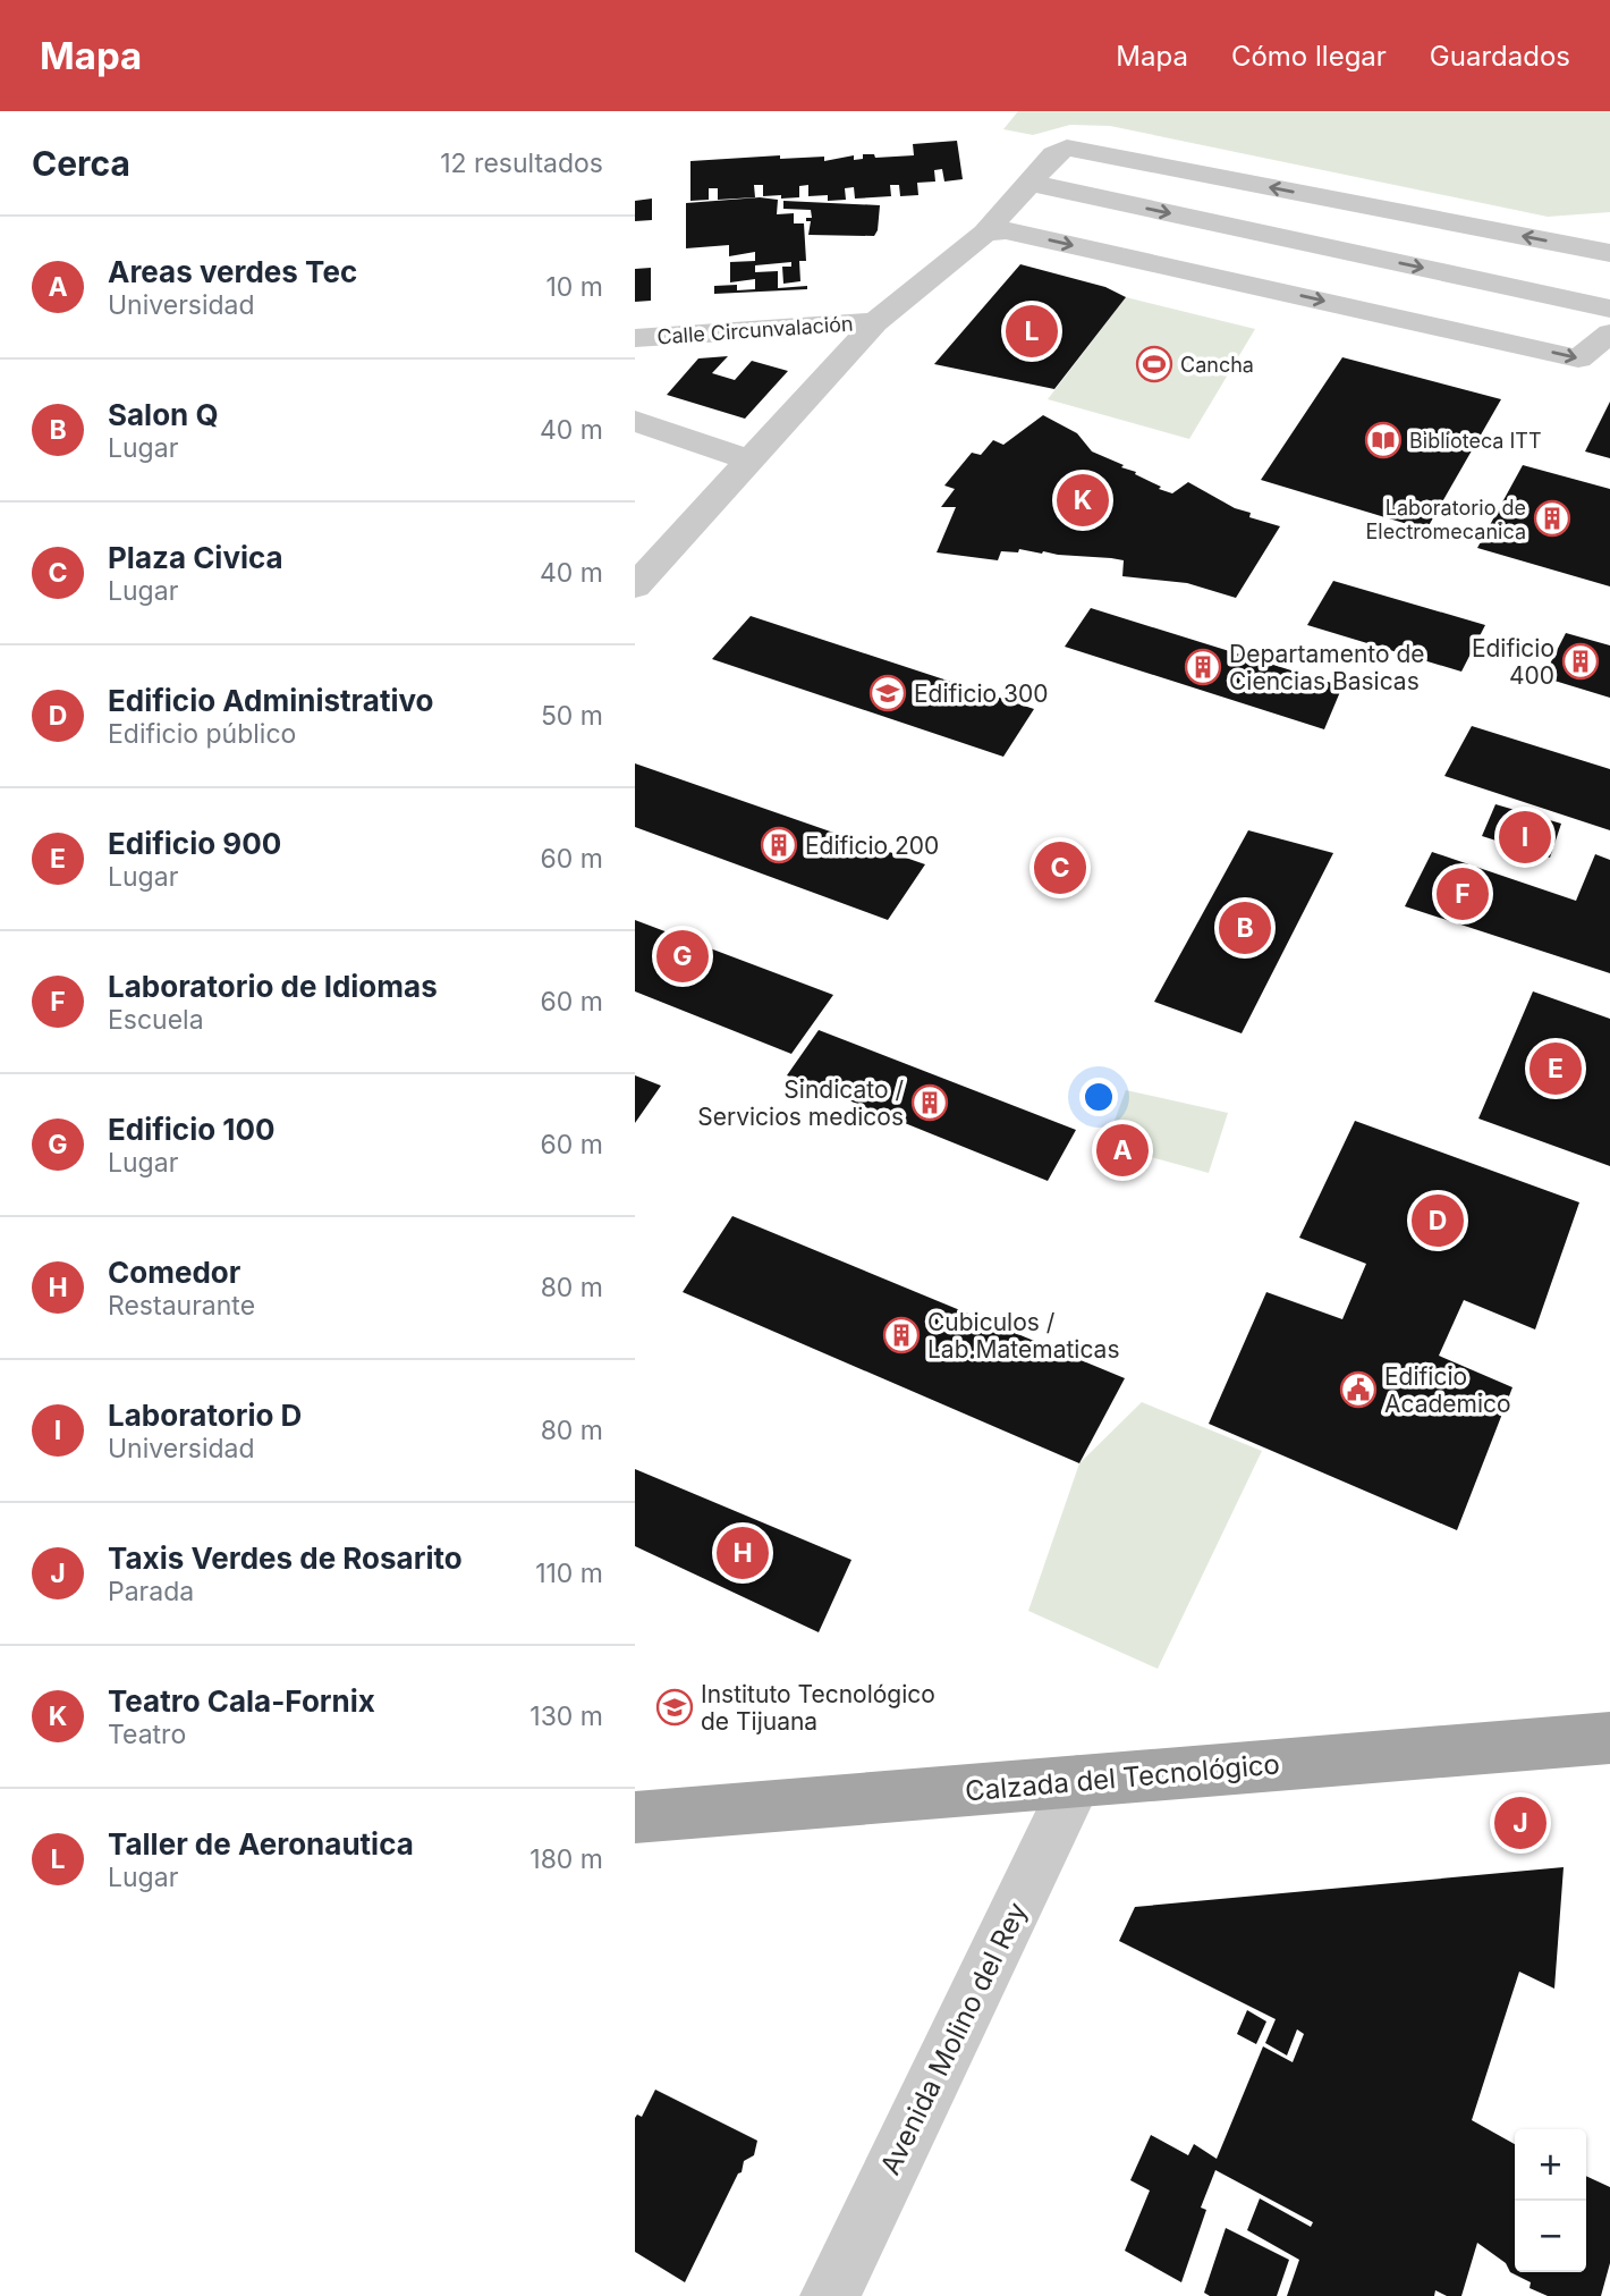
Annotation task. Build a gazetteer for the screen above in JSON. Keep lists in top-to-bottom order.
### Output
{
  "streets": {
    "main road": ["Calzada del Tecnológico"],
    "street": ["Calle Circunvalación", "Avenida Molino del Rey"]
  },
  "crossings": [
    ["Calzada del Tecnológico", "Avenida Molino del Rey"]
  ],
  "places": {
    "sports": ["Cancha"],
    "library": ["Biblioteca ITT"],
    "building": [
      "Laboratorio de Electromecanica",
      "Edificio 400",
      "Departamento de Ciencias Basicas",
      "Edificio 200",
      "Sindicato / Servicios medicos",
      "Cubiculos / Lab.Matematicas"
    ],
    "school or university": ["Edificio 300", "Instituto Tecnológico de Tijuana"],
    "public building": ["Edificio Academico"]
  },
  "page": {
    "header": "Mapa",
    "nav": ["Mapa", "Cómo llegar", "Guardados"],
    "heading": ["Cerca", "12 resultados"],
    "list": [
      {
        "mark": "A",
        "name": "Areas verdes Tec",
        "note": "Universidad",
        "value": "10 m"
      },
      {
        "mark": "B",
        "name": "Salon Q",
        "note": "Lugar",
        "value": "40 m"
      },
      {
        "mark": "C",
        "name": "Plaza Civica",
        "note": "Lugar",
        "value": "40 m"
      },
      {
        "mark": "D",
        "name": "Edificio Administrativo",
        "note": "Edificio público",
        "value": "50 m"
      },
      {
        "mark": "E",
        "name": "Edificio 900",
        "note": "Lugar",
        "value": "60 m"
      },
      {
        "mark": "F",
        "name": "Laboratorio de Idiomas",
        "note": "Escuela",
        "value": "60 m"
      },
      {
        "mark": "G",
        "name": "Edificio 100",
        "note": "Lugar",
        "value": "60 m"
      },
      {
        "mark": "H",
        "name": "Comedor",
        "note": "Restaurante",
        "value": "80 m"
      },
      {
        "mark": "I",
        "name": "Laboratorio D",
        "note": "Universidad",
        "value": "80 m"
      },
      {
        "mark": "J",
        "name": "Taxis Verdes de Rosarito",
        "note": "Parada",
        "value": "110 m"
      },
      {
        "mark": "K",
        "name": "Teatro Cala-Fornix",
        "note": "Teatro",
        "value": "130 m"
      },
      {
        "mark": "L",
        "name": "Taller de Aeronautica",
        "note": "Lugar",
        "value": "180 m"
      }
    ],
    "pins": [
      "L",
      "K",
      "I",
      "C",
      "F",
      "B",
      "G",
      "E",
      "A",
      "D",
      "H",
      "J"
    ],
    "map_buttons": ["+", "−"]
  }
}
